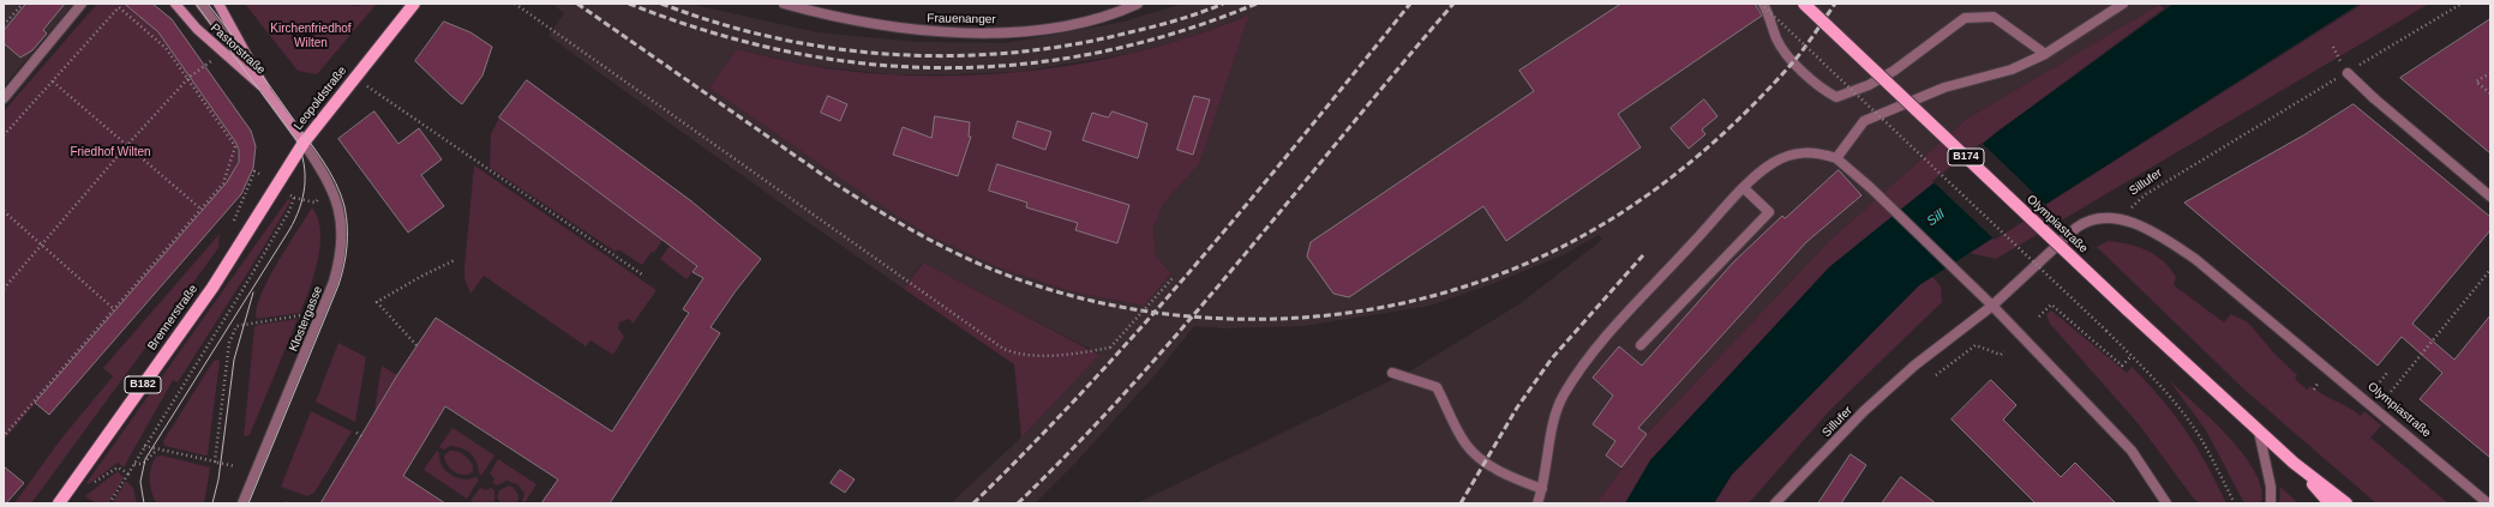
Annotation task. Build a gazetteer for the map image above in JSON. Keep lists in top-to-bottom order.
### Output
{
  "streets": {
    "main road": [
      "Leopoldstraße",
      "B174",
      "Olympiastraße",
      "Brennerstraße",
      "B182"
    ],
    "street": [
      "Frauenanger",
      "Pastorstraße",
      "Sillufer",
      "Klostergasse"
    ]
  },
  "crossings": [
    ["Pastorstraße", "Leopoldstraße"],
    ["Pastorstraße", "Brennerstraße"],
    ["Pastorstraße", "Klostergasse"],
    ["Leopoldstraße", "Brennerstraße"],
    ["Leopoldstraße", "Klostergasse"],
    ["Sillufer", "Olympiastraße"],
    ["Brennerstraße", "Klostergasse"]
  ],
  "water": ["Sill"],
  "parks": ["Kirchenfriedhof Wilten", "Friedhof Wilten"]
}
